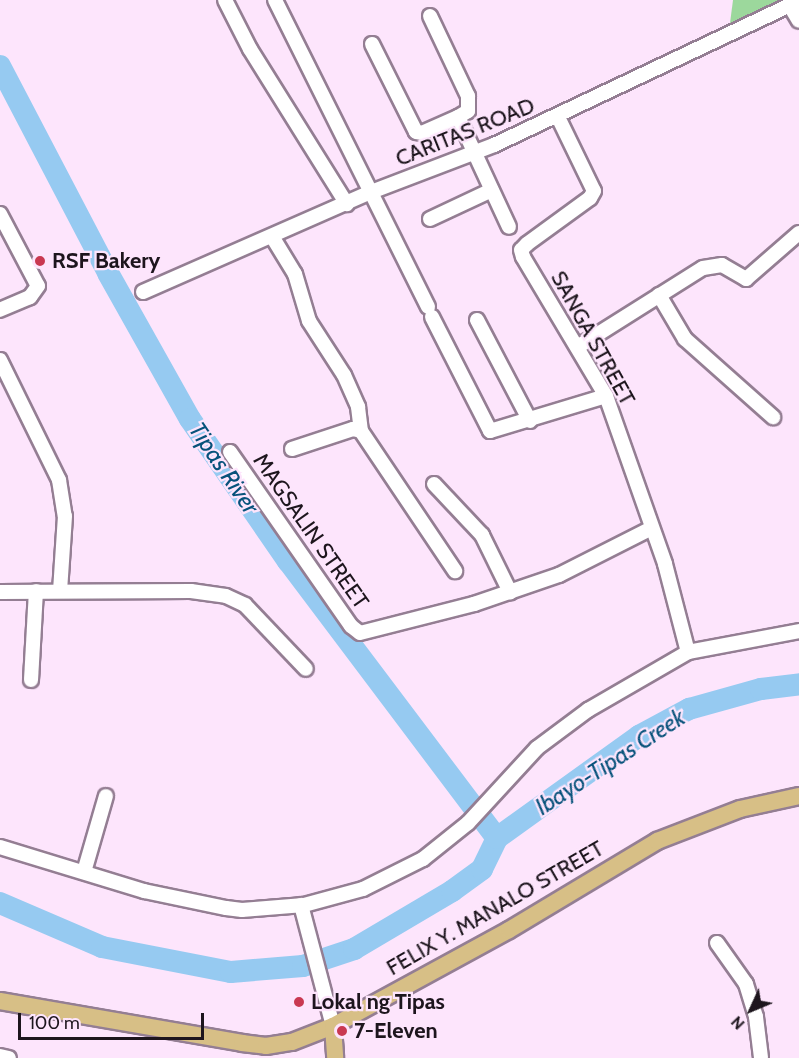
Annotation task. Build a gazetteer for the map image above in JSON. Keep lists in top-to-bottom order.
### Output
{
  "streets": {
    "main road": ["FELIX Y. MANALO STREET"],
    "street": ["CARITAS ROAD", "SANGA STREET", "MAGSALIN STREET"]
  },
  "crossings": [
    ["CARITAS ROAD", "SANGA STREET"]
  ],
  "water": ["Tipas River", "Ibayo-Tipas Creek"],
  "places": ["RSF Bakery", "Lokal ng Tipas", "7-Eleven"],
  "scale_bar": "100 m",
  "north": "bottom left"
}
